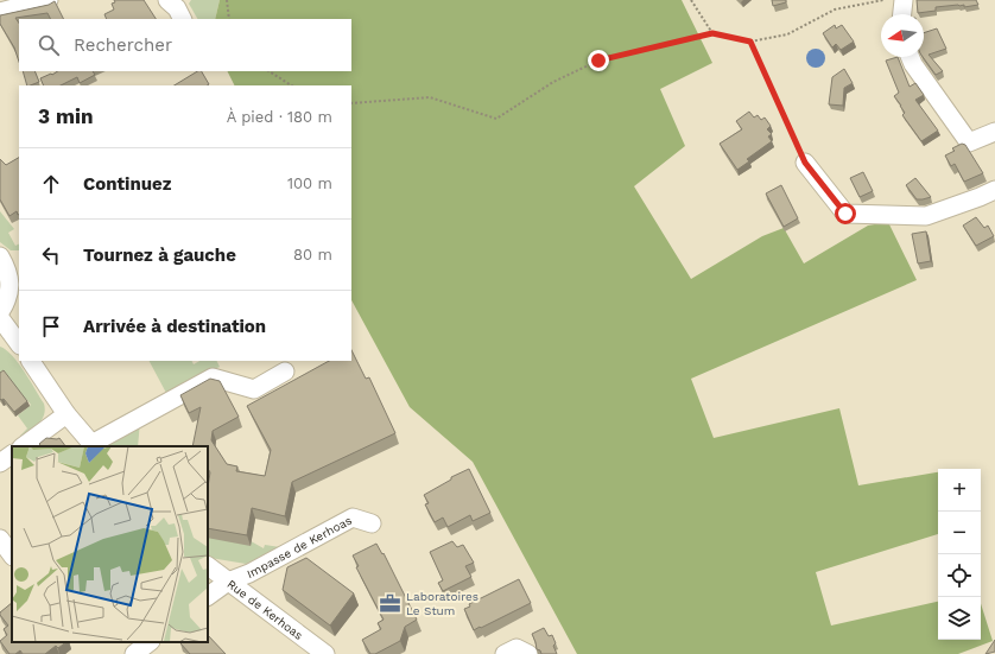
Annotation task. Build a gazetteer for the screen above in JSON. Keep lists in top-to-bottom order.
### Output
{
  "streets": {
    "street": ["Impasse de Kerhoas", "Rue de Kerhoas"]
  },
  "crossings": [
    ["Impasse de Kerhoas", "Rue de Kerhoas"]
  ],
  "places": {
    "office": ["Laboratoires Le Stum"]
  },
  "north": "left",
  "page": {
    "search": "Rechercher",
    "heading": ["3 min", "À pied · 180 m"],
    "list": [
      ["Continuez", "100 m"],
      ["Tournez à gauche", "80 m"],
      "Arrivée à destination"
    ],
    "map_buttons": ["+", "−"]
  }
}
